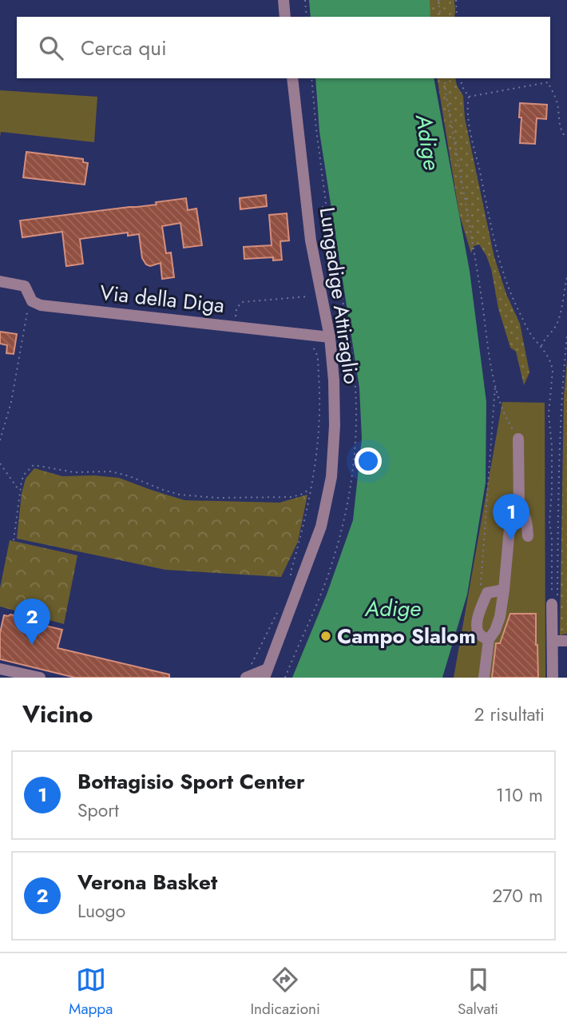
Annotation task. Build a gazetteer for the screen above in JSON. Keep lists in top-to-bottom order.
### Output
{
  "streets": {
    "street": ["Lungadige Attiraglio", "Via della Diga"]
  },
  "crossings": [
    ["Lungadige Attiraglio", "Via della Diga"]
  ],
  "water": ["Adige"],
  "places": ["Campo Slalom"],
  "page": {
    "search": "Cerca qui",
    "pins": ["1", "2"],
    "heading": ["Vicino", "2 risultati"],
    "list": [
      {
        "mark": "1",
        "name": "Bottagisio Sport Center",
        "note": "Sport",
        "value": "110 m"
      },
      {
        "mark": "2",
        "name": "Verona Basket",
        "note": "Luogo",
        "value": "270 m"
      }
    ],
    "nav": ["Mappa", "Indicazioni", "Salvati"]
  }
}
